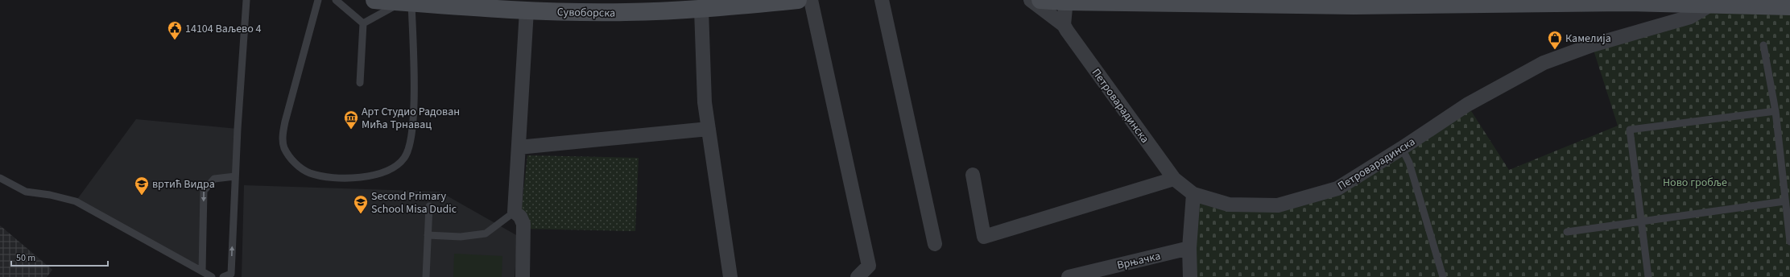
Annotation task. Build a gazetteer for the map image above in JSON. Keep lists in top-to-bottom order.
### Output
{
  "streets": {
    "main road": ["Сувоборска"],
    "street": ["Петроварадинска", "Врњачка"]
  },
  "parks": ["Ново гробље"],
  "places": {
    "public building": ["14104 Ваљево 4"],
    "shop": ["Камелија"],
    "museum": ["Арт Студио Радован Мића Трнавац"],
    "school or university": ["вртић Видра", "Second Primary School Misa Dudic"]
  },
  "scale_bar": "50 m"
}
